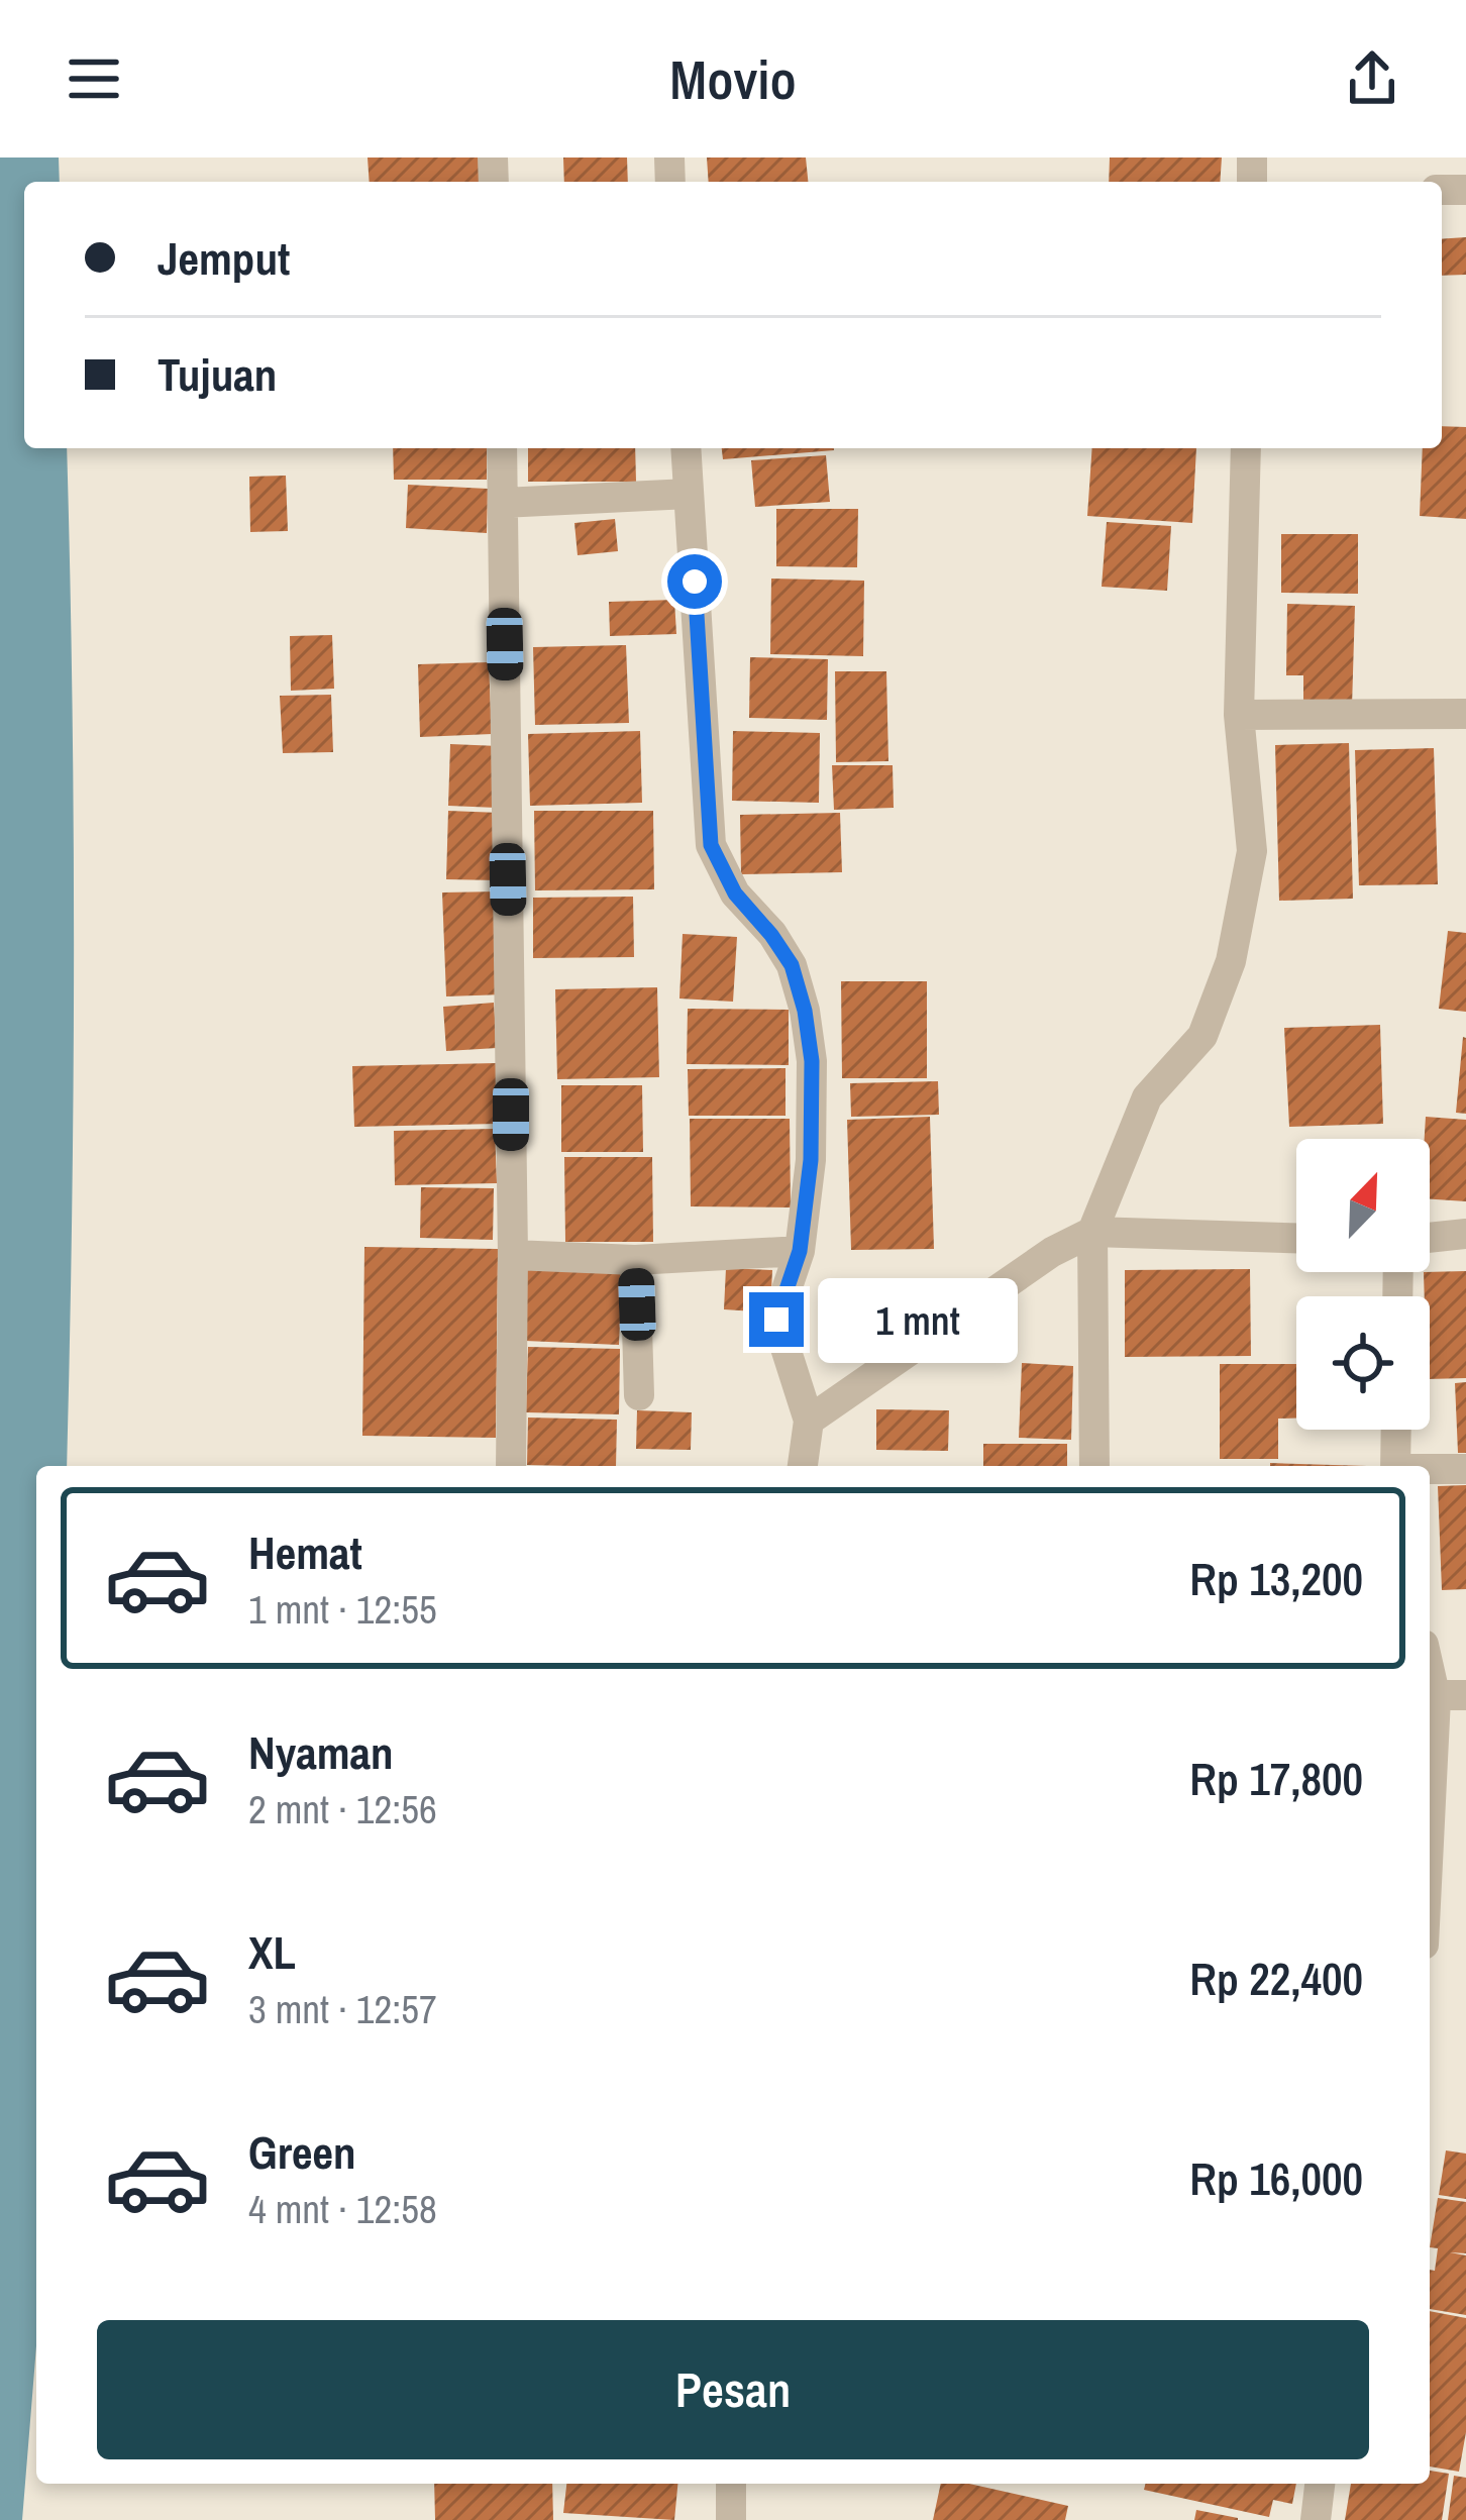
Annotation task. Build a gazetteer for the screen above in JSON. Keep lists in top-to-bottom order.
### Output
{
  "north": "top right",
  "page": {
    "header": "Movio",
    "banner": ["Jemput", "Tujuan"],
    "bubble": "1 mnt",
    "list": [
      {
        "name": "Hemat",
        "note": "1 mnt · 12:55",
        "value": "Rp 13,200"
      },
      {
        "name": "Nyaman",
        "note": "2 mnt · 12:56",
        "value": "Rp 17,800"
      },
      {
        "name": "XL",
        "note": "3 mnt · 12:57",
        "value": "Rp 22,400"
      },
      {
        "name": "Green",
        "note": "4 mnt · 12:58",
        "value": "Rp 16,000"
      }
    ],
    "buttons": "Pesan"
  }
}
